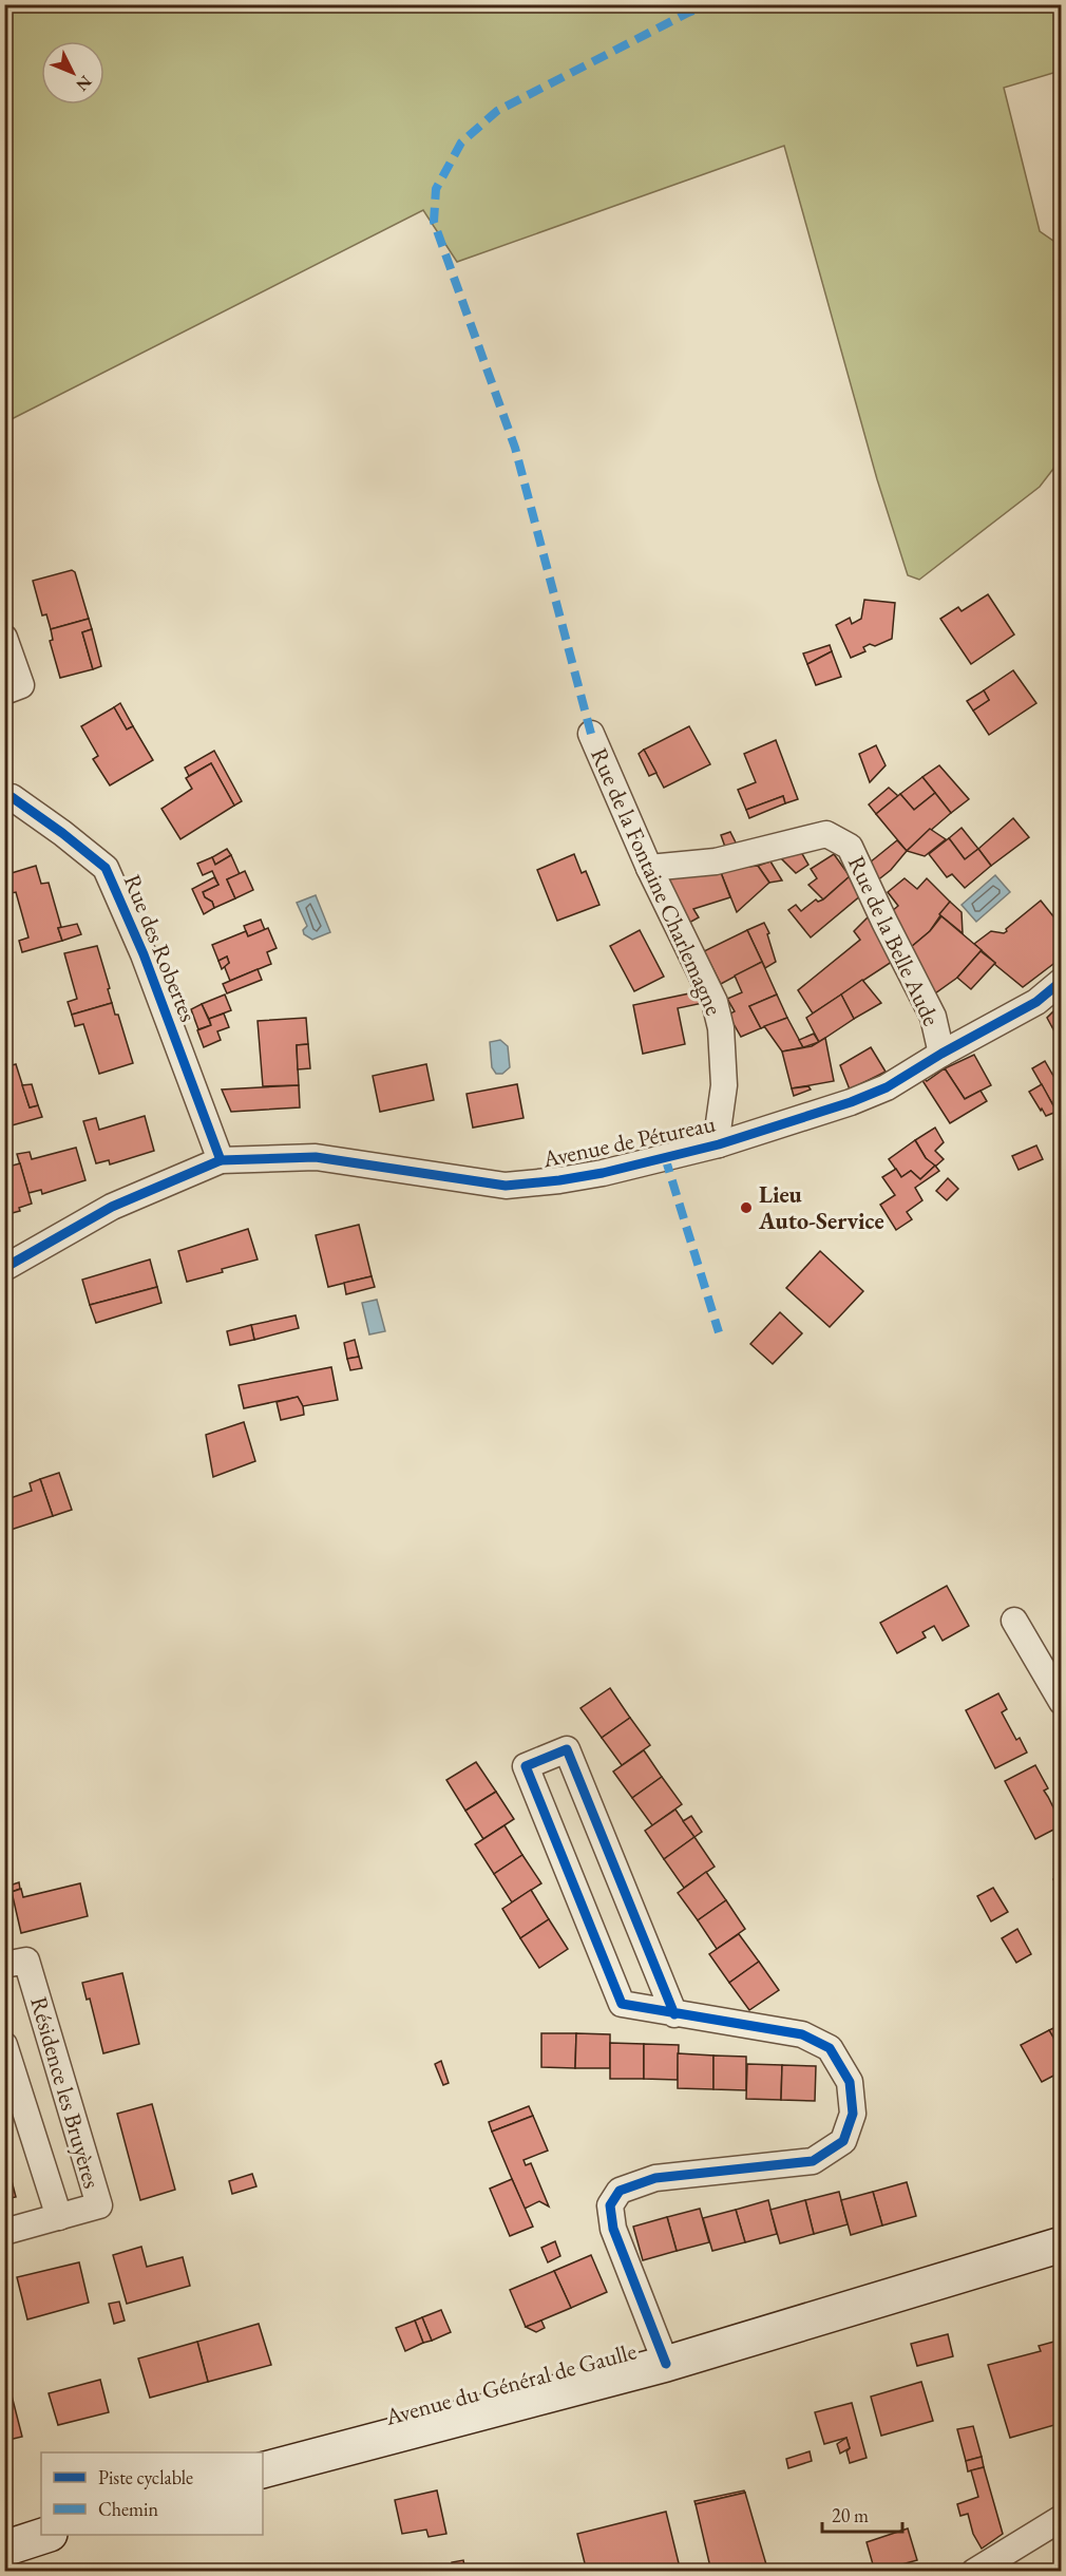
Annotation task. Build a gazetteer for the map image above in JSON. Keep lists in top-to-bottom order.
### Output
{
  "streets": {
    "main road": ["Avenue du Général de Gaulle"],
    "street": [
      "Rue de la Fontaine Charlemagne",
      "Rue de la Belle Aude",
      "Rue des Robertes",
      "Avenue de Pétureau",
      "Résidence les Bruyères"
    ]
  },
  "crossings": [
    ["Rue de la Fontaine Charlemagne", "Rue de la Belle Aude"],
    ["Rue de la Fontaine Charlemagne", "Avenue de Pétureau"],
    ["Rue de la Belle Aude", "Avenue de Pétureau"],
    ["Rue des Robertes", "Avenue de Pétureau"]
  ],
  "places": ["Lieu Auto-Service"],
  "legend": ["Piste cyclable", "Chemin"],
  "scale_bar": "20 m",
  "north": "bottom right"
}
